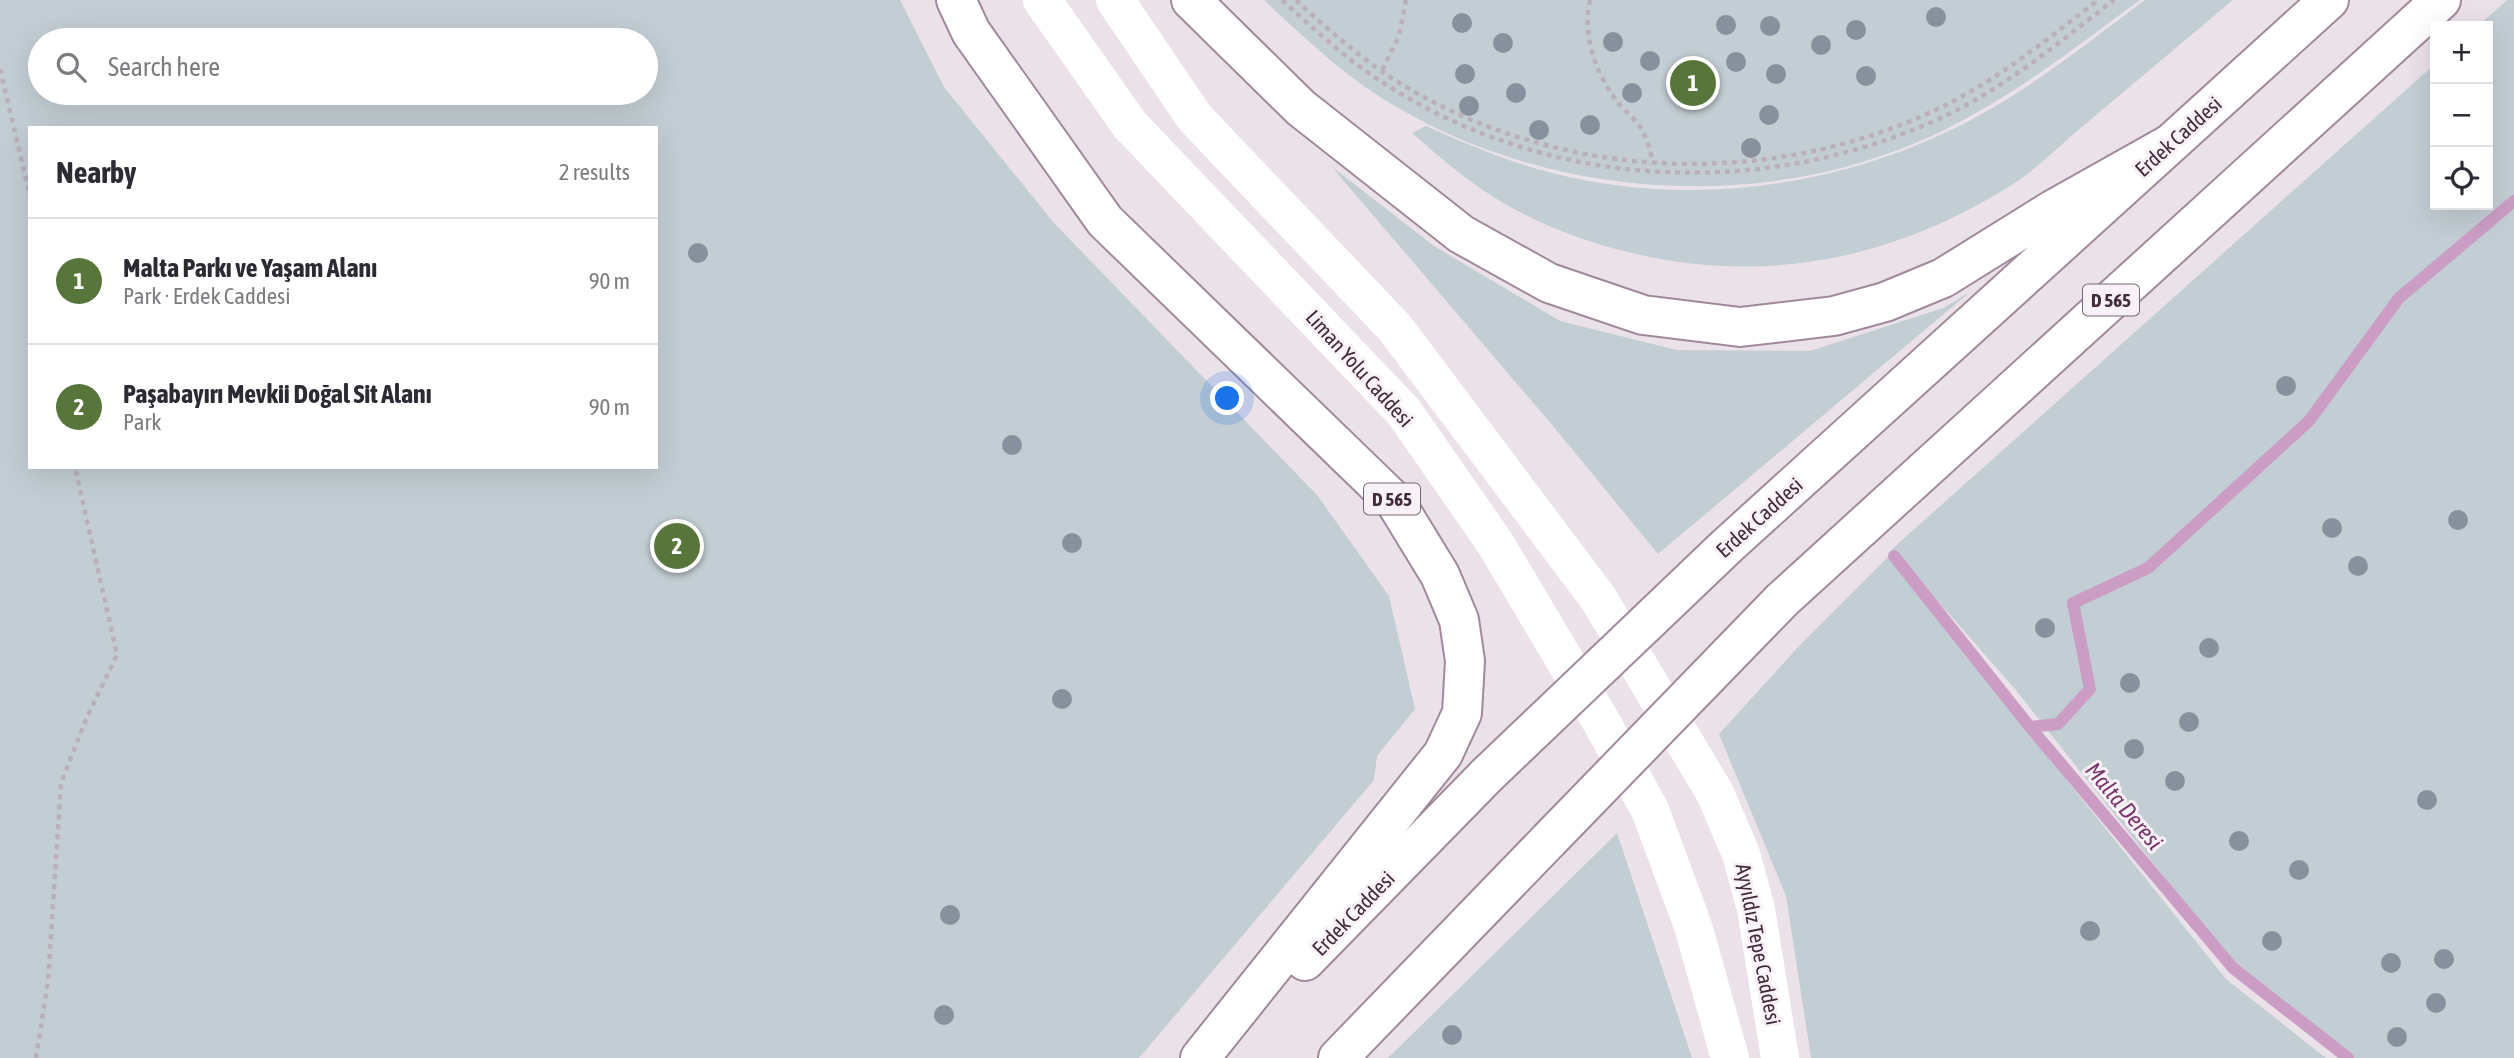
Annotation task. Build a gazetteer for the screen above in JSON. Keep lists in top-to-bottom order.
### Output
{
  "streets": {
    "main road": [
      "Erdek Caddesi",
      "D 565",
      "Liman Yolu Caddesi",
      "Ayyıldız Tepe Caddesi"
    ]
  },
  "water": ["Malta Deresi"],
  "page": {
    "map_buttons": ["+", "−"],
    "search": "Search here",
    "pins": ["1", "2"],
    "heading": ["Nearby", "2 results"],
    "list": [
      {
        "mark": "1",
        "name": "Malta Parkı ve Yaşam Alanı",
        "note": "Park · Erdek Caddesi",
        "value": "90 m"
      },
      {
        "mark": "2",
        "name": "Paşabayırı Mevkii Doğal Sit Alanı",
        "note": "Park",
        "value": "90 m"
      }
    ]
  }
}
